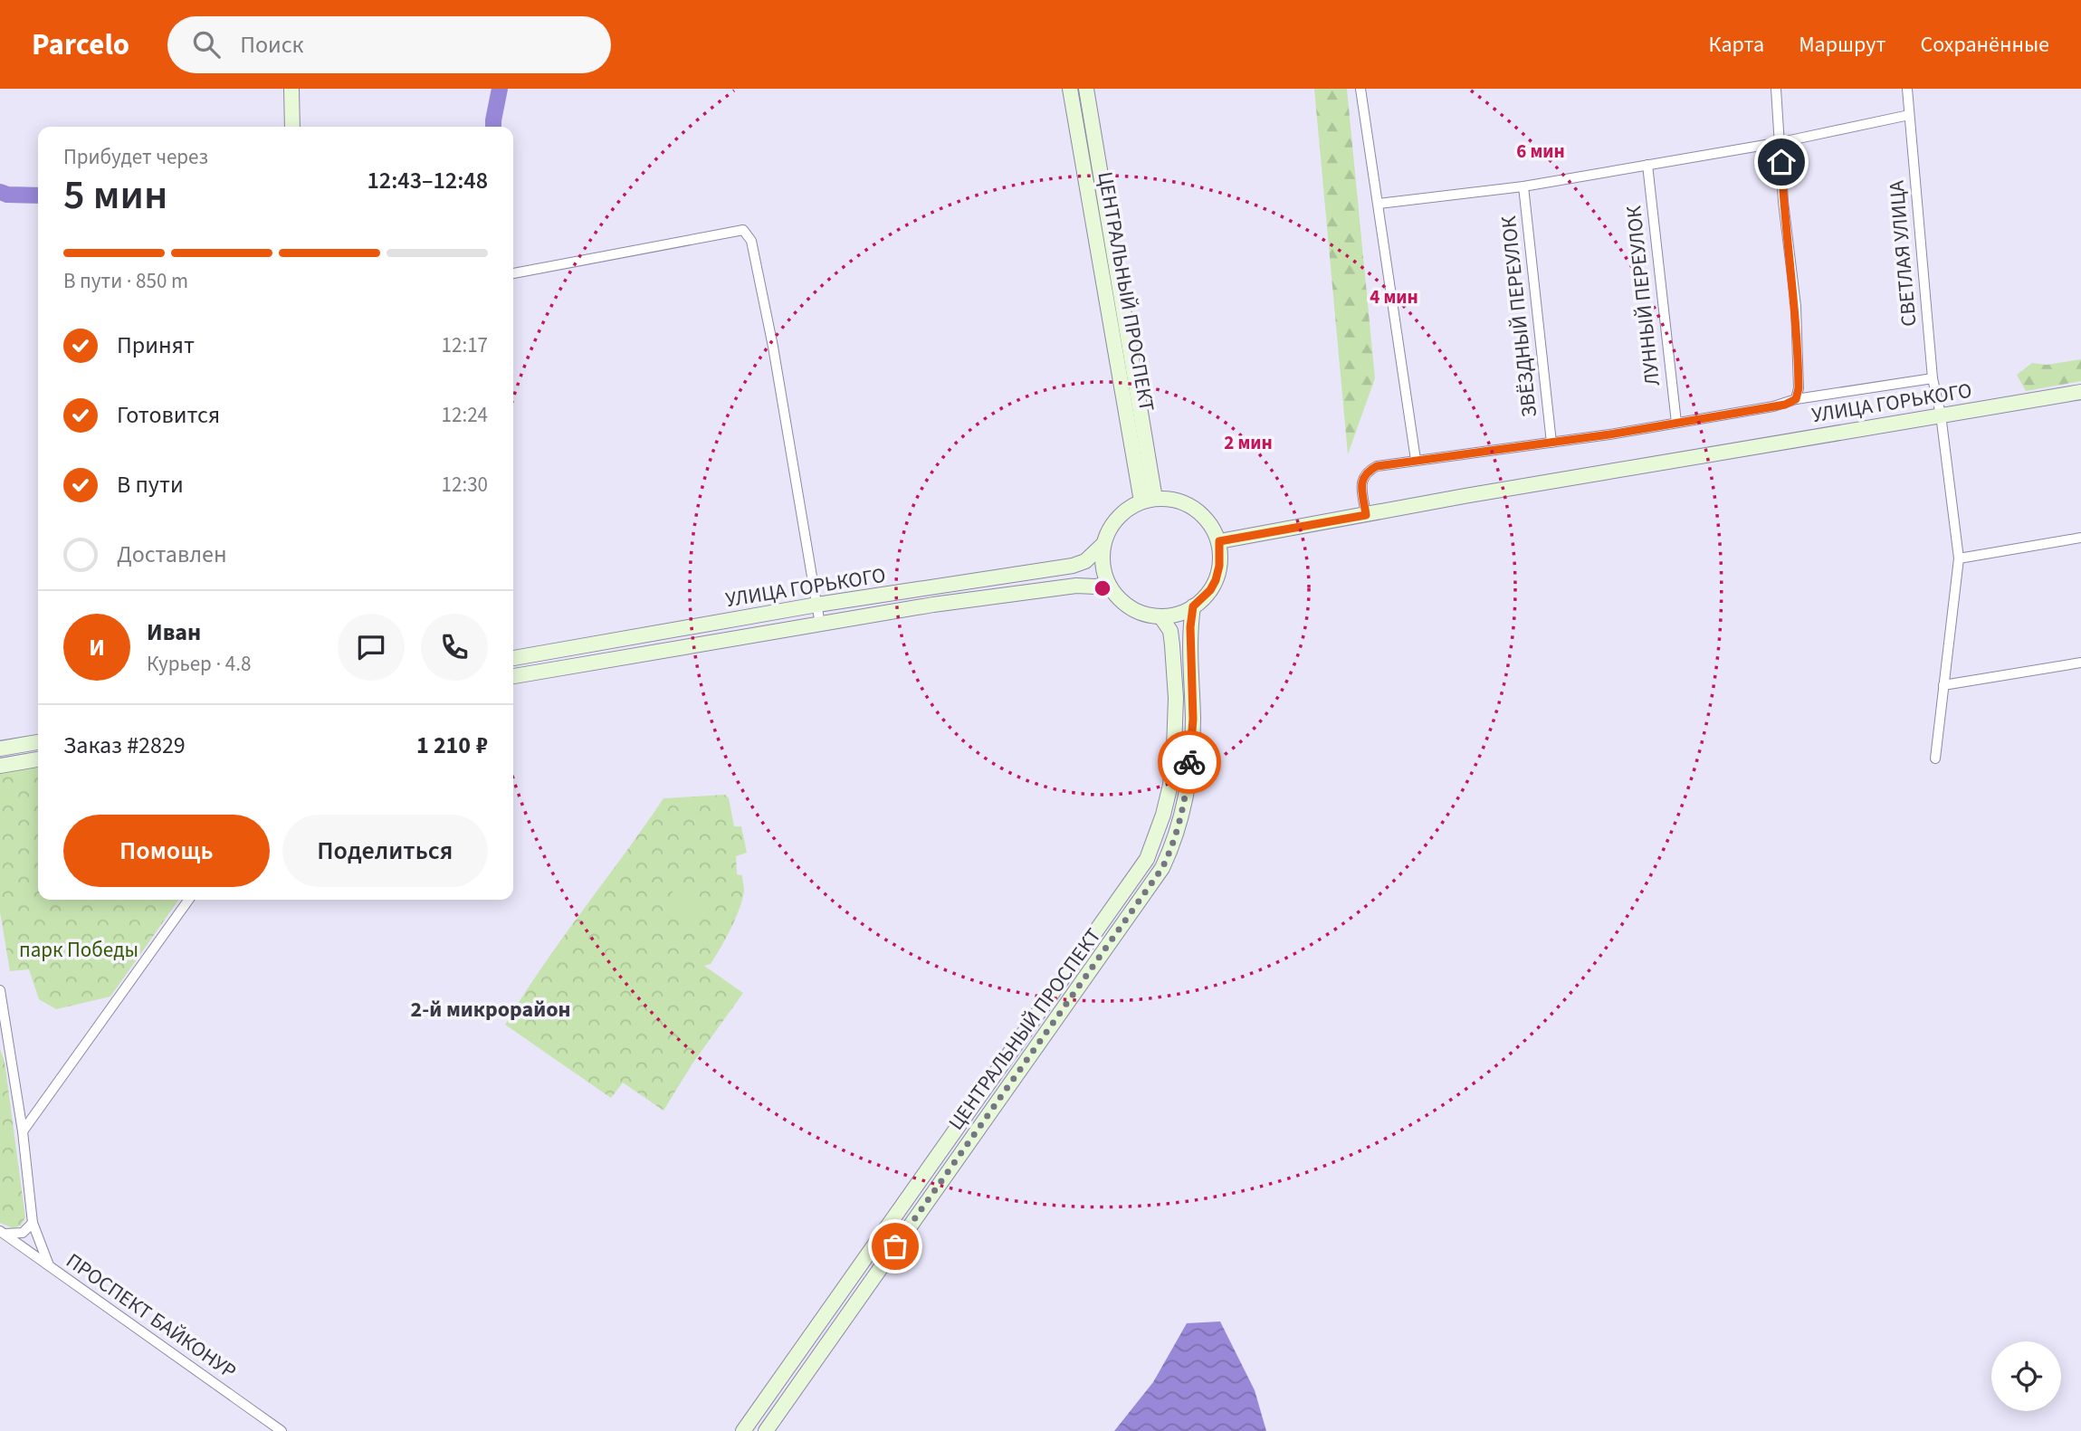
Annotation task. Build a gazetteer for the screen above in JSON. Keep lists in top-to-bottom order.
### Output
{
  "streets": {
    "main road": ["ЦЕНТРАЛЬНЫЙ ПРОСПЕКТ", "УЛИЦА ГОРЬКОГО"],
    "street": [
      "СВЕТЛАЯ УЛИЦА",
      "ЛУННЫЙ ПЕРЕУЛОК",
      "ЗВЁЗДНЫЙ ПЕРЕУЛОК",
      "ПРОСПЕКТ БАЙКОНУР"
    ]
  },
  "crossings": [
    ["СВЕТЛАЯ УЛИЦА", "УЛИЦА ГОРЬКОГО"],
    ["ЦЕНТРАЛЬНЫЙ ПРОСПЕКТ", "УЛИЦА ГОРЬКОГО"]
  ],
  "districts": ["2-й микрорайон"],
  "parks": ["парк Победы"],
  "page": {
    "header": "Parcelo",
    "search": "Поиск",
    "nav": ["Карта", "Маршрут", "Сохранённые"],
    "heading": ["5 мин", "Прибудет через", "12:43–12:48"],
    "panel": [
      "Иван",
      "Курьер · 4.8",
      "Заказ #2829",
      "1 210 ₽"
    ],
    "bar": "В пути · 850 m",
    "list": [
      ["Принят", "12:17"],
      ["Готовится", "12:24"],
      ["В пути", "12:30"],
      "Доставлен"
    ],
    "round": "И",
    "buttons": ["Помощь", "Поделиться"]
  },
  "rings": ["6 мин", "4 мин", "2 мин"]
}
